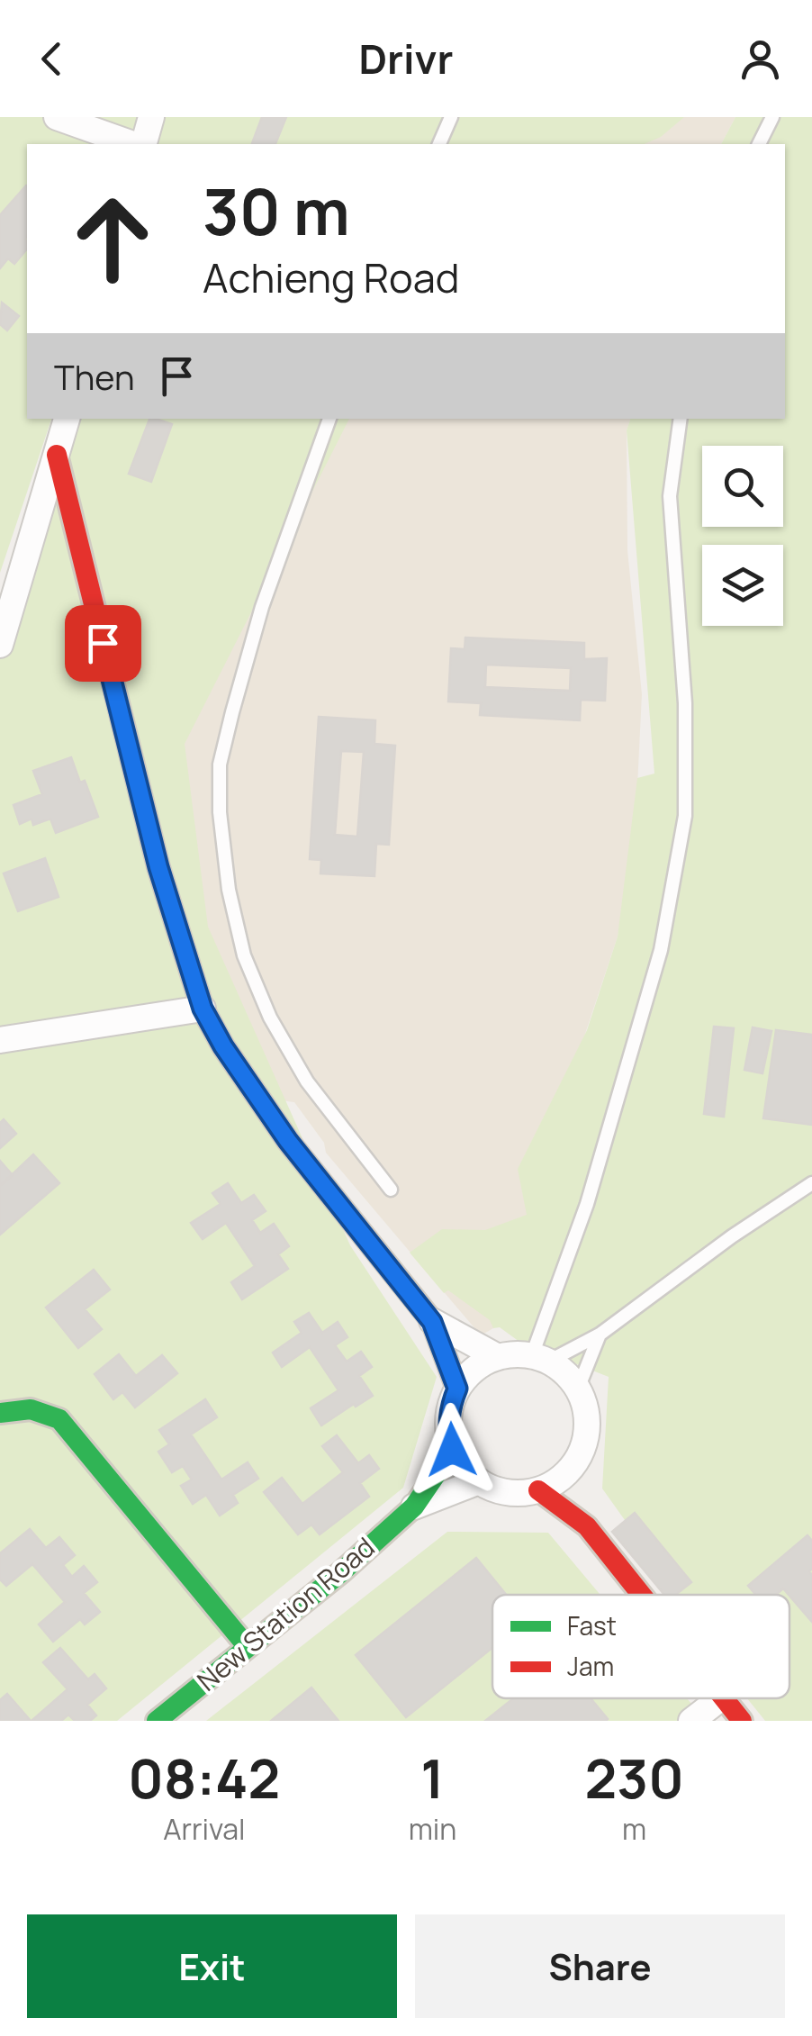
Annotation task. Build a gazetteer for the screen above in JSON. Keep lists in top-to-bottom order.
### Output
{
  "streets": {
    "street": ["New Station Road"]
  },
  "legend": ["Fast", "Jam"],
  "page": {
    "header": "Drivr",
    "turn": ["30 m", "Achieng Road"],
    "then": "Then",
    "eta": [
      "08:42",
      "Arrival",
      "1",
      "min",
      "230",
      "m"
    ],
    "buttons": ["Exit", "Share"]
  }
}
